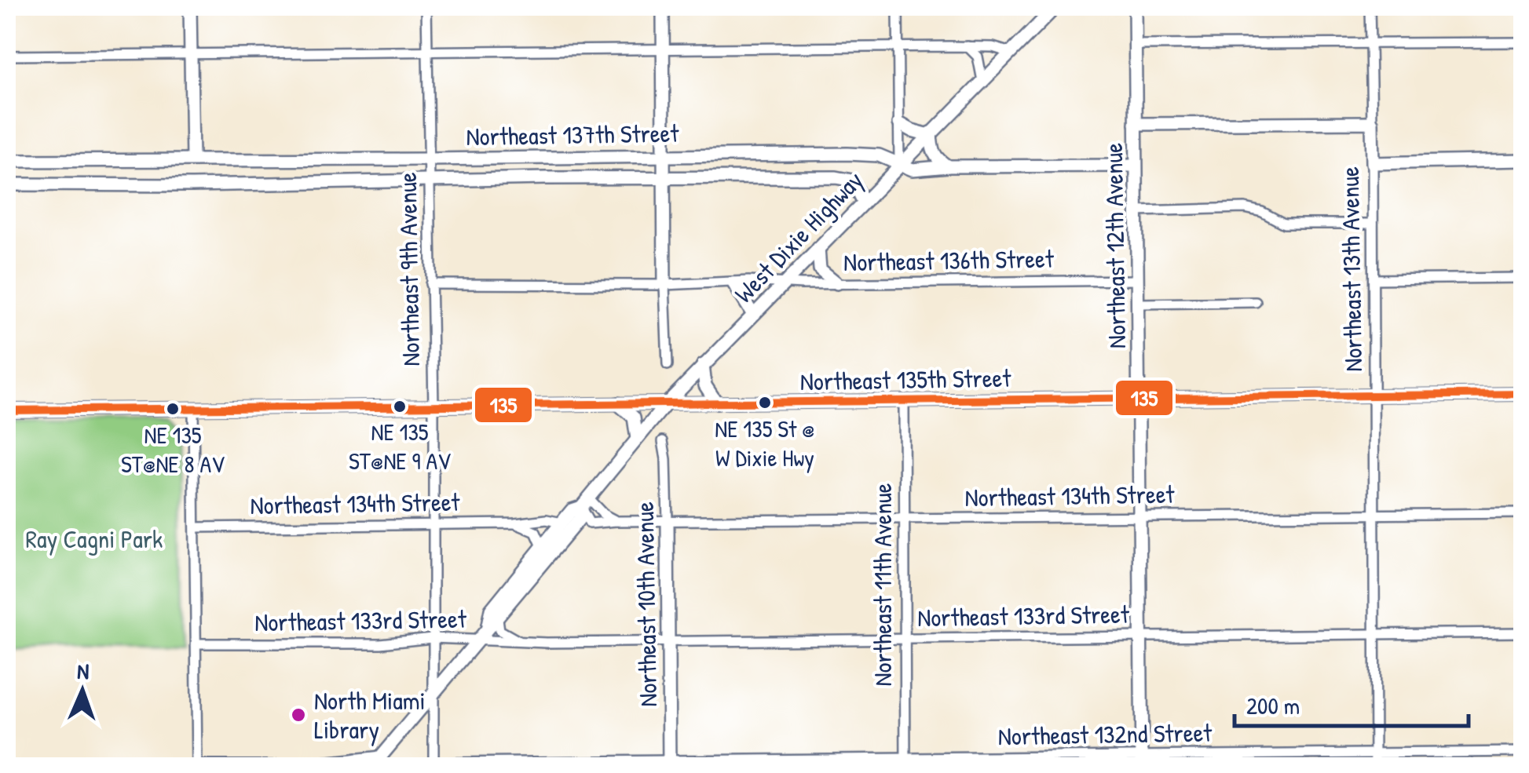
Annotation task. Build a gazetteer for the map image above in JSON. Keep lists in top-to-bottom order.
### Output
{
  "streets": {
    "street": [
      "Northeast 137th Street",
      "West Dixie Highway",
      "Northeast 12th Avenue",
      "Northeast 136th Street",
      "Northeast 9th Avenue",
      "Northeast 13th Avenue",
      "Northeast 135th Street",
      "Northeast 134th Street",
      "Northeast 11th Avenue",
      "Northeast 10th Avenue",
      "Northeast 133rd Street",
      "Northeast 132nd Street"
    ]
  },
  "crossings": [
    ["Northeast 137th Street", "West Dixie Highway"],
    ["Northeast 137th Street", "Northeast 12th Avenue"],
    ["Northeast 137th Street", "Northeast 9th Avenue"],
    ["West Dixie Highway", "Northeast 136th Street"],
    ["West Dixie Highway", "Northeast 9th Avenue"],
    ["West Dixie Highway", "Northeast 135th Street"],
    ["West Dixie Highway", "Northeast 134th Street"],
    ["West Dixie Highway", "Northeast 133rd Street"],
    ["Northeast 12th Avenue", "Northeast 136th Street"],
    ["Northeast 12th Avenue", "Northeast 135th Street"],
    ["Northeast 12th Avenue", "Northeast 134th Street"],
    ["Northeast 12th Avenue", "Northeast 133rd Street"],
    ["Northeast 12th Avenue", "Northeast 132nd Street"],
    ["Northeast 136th Street", "Northeast 9th Avenue"],
    ["Northeast 9th Avenue", "Northeast 135th Street"],
    ["Northeast 9th Avenue", "Northeast 134th Street"],
    ["Northeast 9th Avenue", "Northeast 133rd Street"],
    ["Northeast 9th Avenue", "Northeast 132nd Street"],
    ["Northeast 13th Avenue", "Northeast 135th Street"],
    ["Northeast 13th Avenue", "Northeast 134th Street"],
    ["Northeast 13th Avenue", "Northeast 133rd Street"],
    ["Northeast 13th Avenue", "Northeast 132nd Street"],
    ["Northeast 135th Street", "Northeast 11th Avenue"],
    ["Northeast 134th Street", "Northeast 11th Avenue"],
    ["Northeast 134th Street", "Northeast 10th Avenue"],
    ["Northeast 11th Avenue", "Northeast 133rd Street"],
    ["Northeast 11th Avenue", "Northeast 132nd Street"],
    ["Northeast 10th Avenue", "Northeast 133rd Street"],
    ["Northeast 10th Avenue", "Northeast 132nd Street"]
  ],
  "parks": ["Ray Cagni Park"],
  "places": [
    "NE 135 St @ W Dixie Hwy",
    "NE 135 ST@NE 9 AV",
    "NE 135 ST@NE 8 AV",
    "North Miami Library"
  ],
  "lines": ["transit line 135"],
  "scale_bar": "200 m",
  "north": "top"
}
